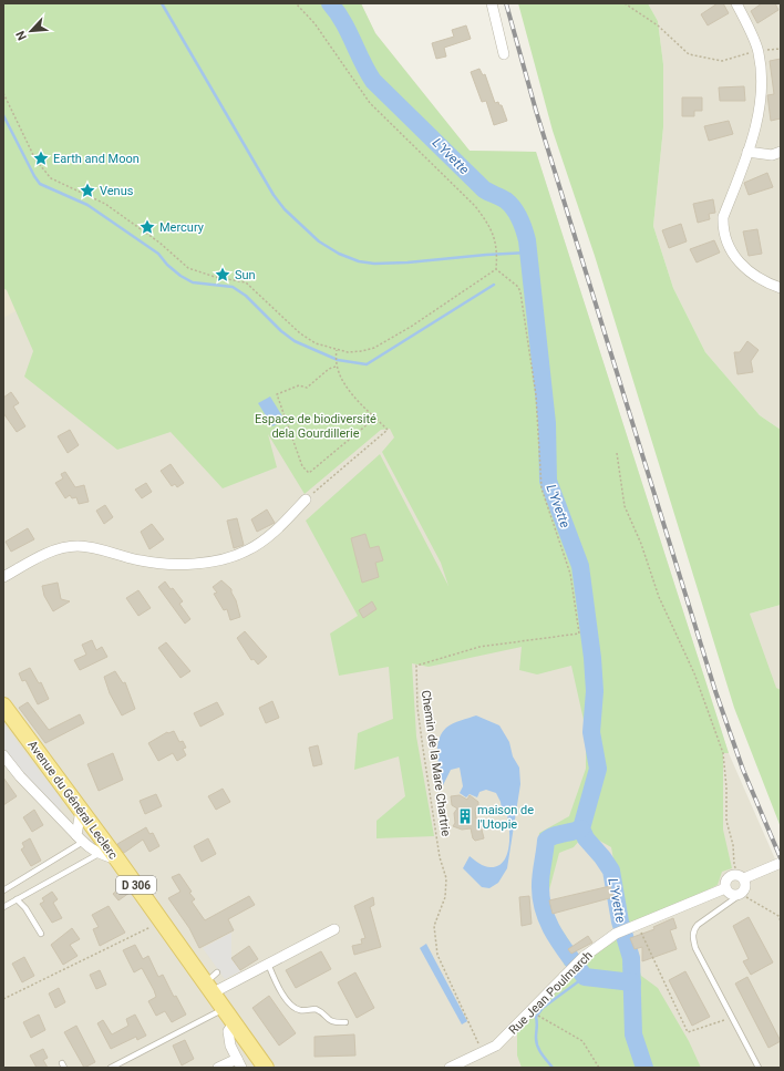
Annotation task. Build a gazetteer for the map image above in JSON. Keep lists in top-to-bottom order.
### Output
{
  "streets": {
    "main road": ["Avenue du Général Leclerc", "D 306"],
    "street": ["Rue Jean Poulmarch"],
    "path": ["Chemin de la Mare Chartrie"]
  },
  "crossings": [
    ["Chemin de la Mare Chartrie", "Rue Jean Poulmarch"]
  ],
  "water": ["L'Yvette"],
  "parks": ["Espace de biodiversité dela Gourdillerie"],
  "places": {
    "place": [
      "Earth and Moon",
      "Venus",
      "Mercury",
      "Sun"
    ],
    "building": ["maison de l'Utopie"]
  },
  "north": "bottom left"
}
